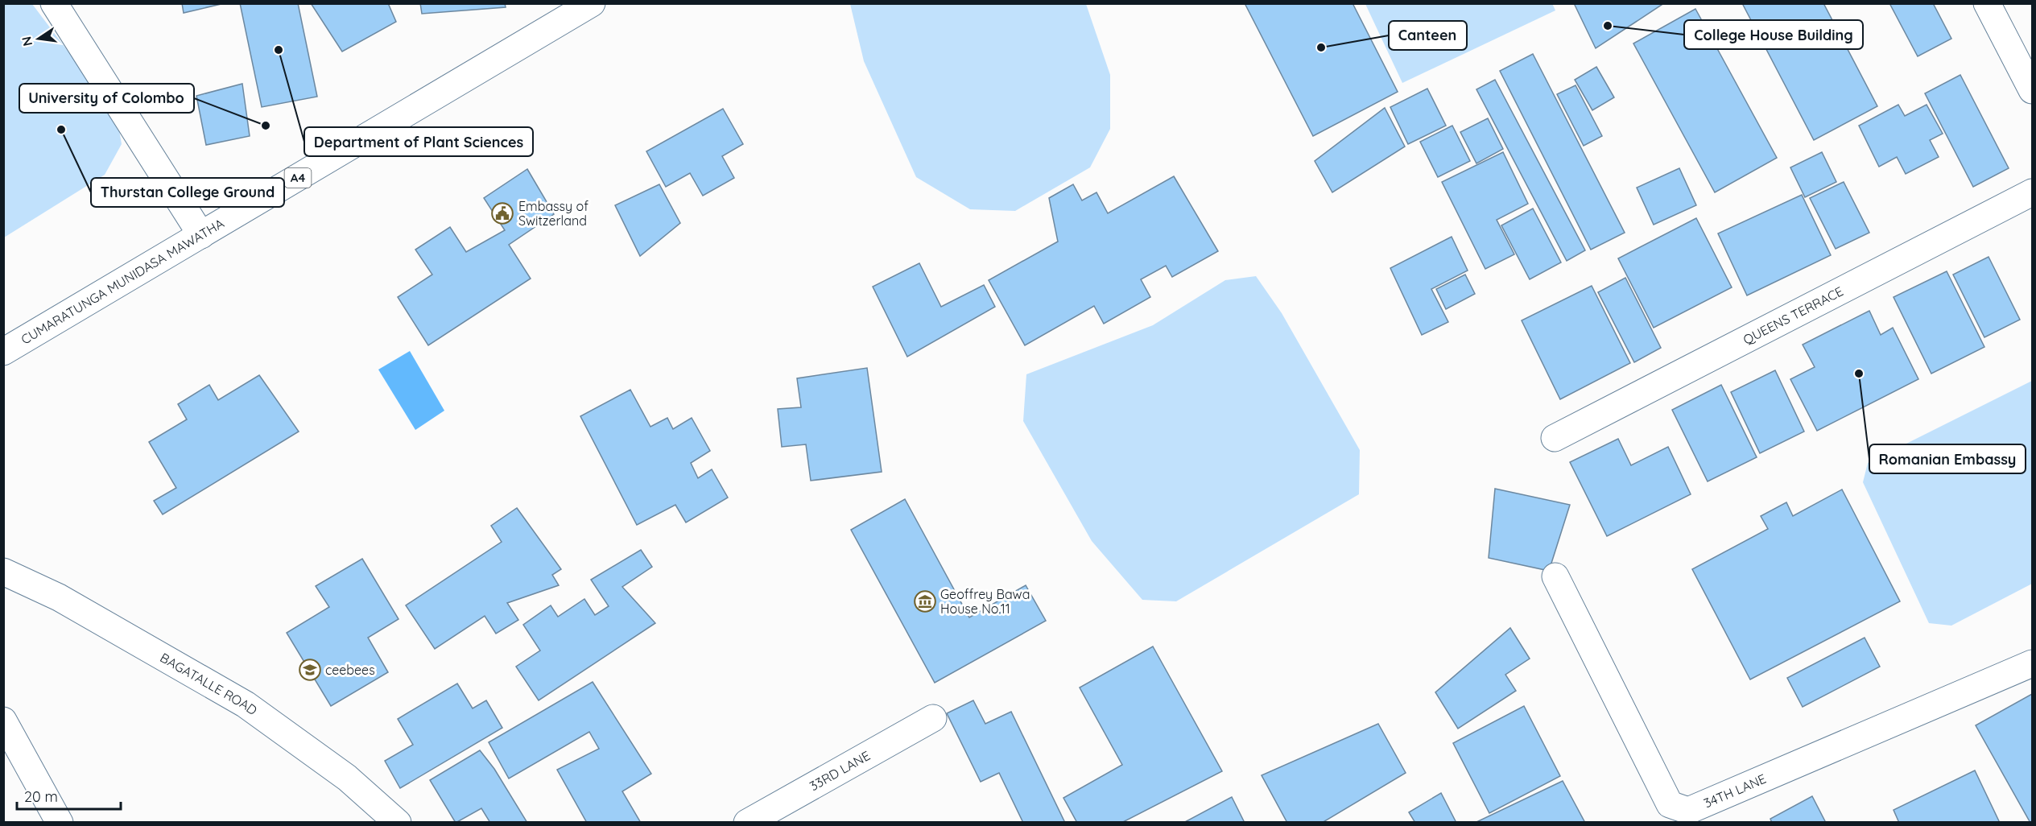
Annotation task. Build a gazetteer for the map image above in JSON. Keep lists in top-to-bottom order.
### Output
{
  "streets": {
    "main road": [
      "A4",
      "CUMARATUNGA MUNIDASA MAWATHA",
      "QUEENS TERRACE",
      "BAGATALLE ROAD",
      "33RD LANE",
      "34TH LANE"
    ]
  },
  "places": {
    "other": [
      "College House Building",
      "Canteen",
      "Department of Plant Sciences",
      "University of Colombo",
      "Thurstan College Ground",
      "Romanian Embassy"
    ],
    "public building": ["Embassy of Switzerland"],
    "museum": ["Geoffrey Bawa House No.11"],
    "school or university": ["ceebees"]
  },
  "scale_bar": "20 m",
  "north": "left"
}
